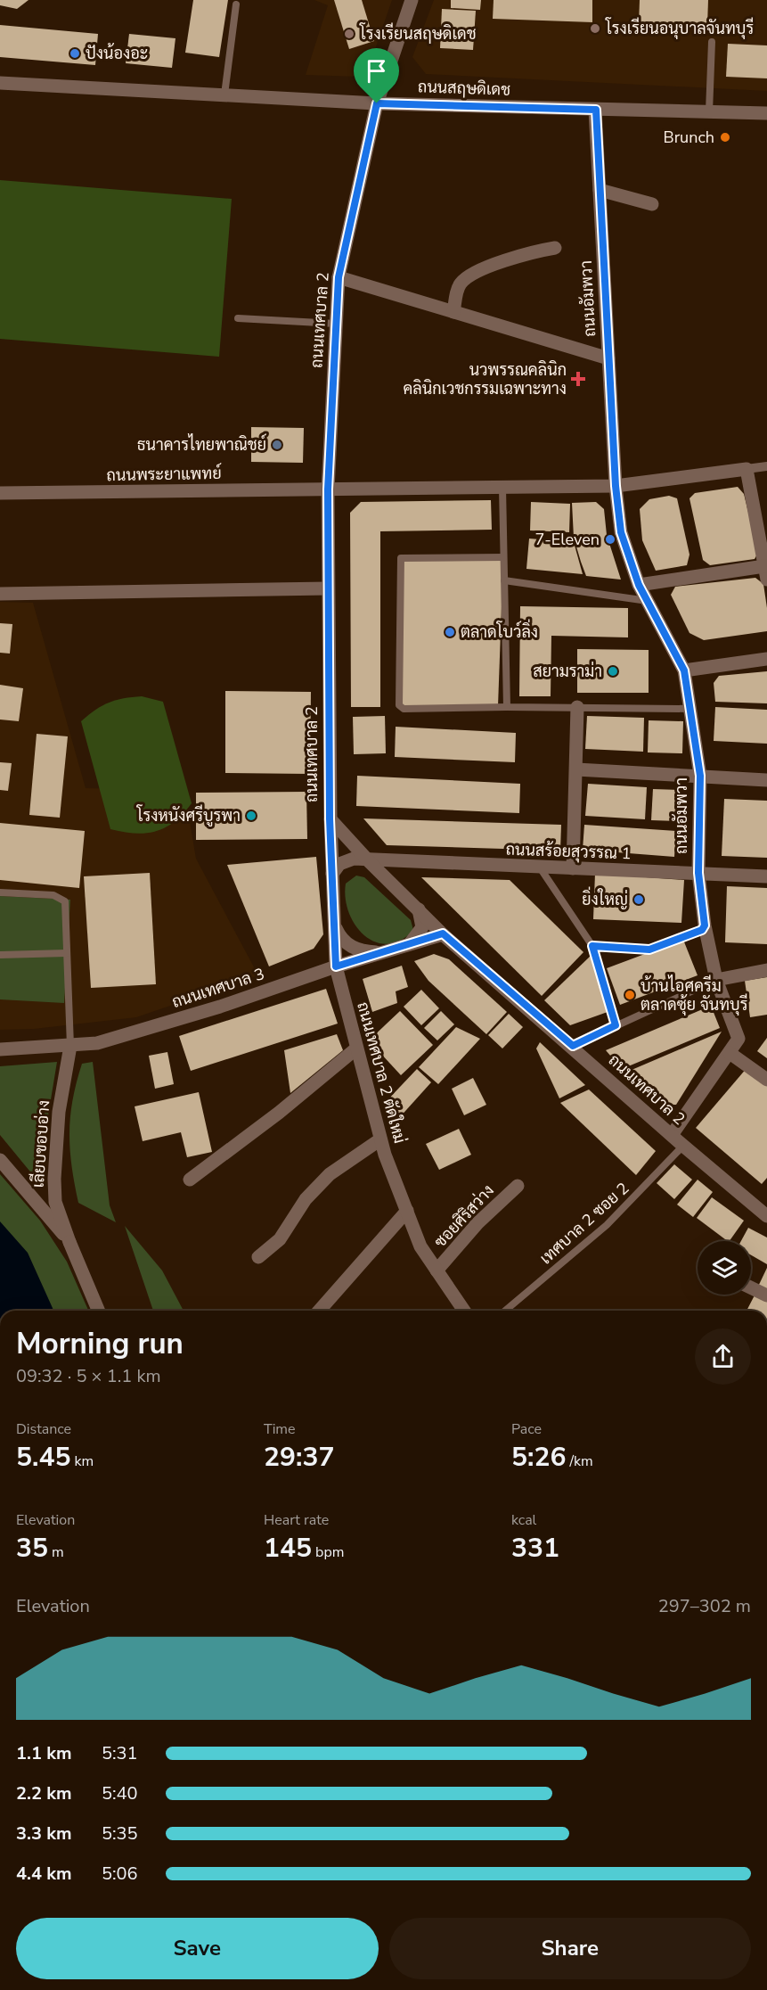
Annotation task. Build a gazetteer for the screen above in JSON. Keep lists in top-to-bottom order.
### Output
{
  "streets": {
    "street": [
      "ถนนสฤษดิเดช",
      "ถนนอัมพวา",
      "ถนนเทศบาล 2",
      "ถนนพระยาแพทย์",
      "ถนนสร้อยสุวรรณ 1",
      "ถนนเทศบาล 3",
      "ถนนเทศบาล 2 ตัดใหม่",
      "เลียบขอบอ่าง",
      "ซอยศิริสว่าง"
    ],
    "lane": ["เทศบาล 2 ซอย 2"]
  },
  "crossings": [
    ["ถนนสฤษดิเดช", "ถนนอัมพวา"],
    ["ถนนสฤษดิเดช", "ถนนเทศบาล 2"],
    ["ถนนอัมพวา", "ถนนเทศบาล 2"],
    ["ถนนอัมพวา", "ถนนสร้อยสุวรรณ 1"],
    ["ถนนเทศบาล 2", "ถนนพระยาแพทย์"],
    ["ถนนเทศบาล 2", "ถนนสร้อยสุวรรณ 1"],
    ["ถนนเทศบาล 2", "ถนนเทศบาล 3"],
    ["ถนนเทศบาล 2", "ถนนเทศบาล 2 ตัดใหม่"],
    ["ถนนเทศบาล 2", "เทศบาล 2 ซอย 2"],
    ["ถนนสร้อยสุวรรณ 1", "ถนนเทศบาล 3"],
    ["ถนนสร้อยสุวรรณ 1", "ถนนเทศบาล 2 ตัดใหม่"],
    ["ถนนเทศบาล 3", "ถนนเทศบาล 2 ตัดใหม่"],
    ["ถนนเทศบาล 3", "เลียบขอบอ่าง"],
    ["ถนนเทศบาล 2 ตัดใหม่", "ซอยศิริสว่าง"]
  ],
  "places": {
    "other": [
      "โรงเรียนอนุบาลจันทบุรี",
      "โรงเรียนสฤษดิเดช",
      "ปังน้องอะ",
      "Brunch",
      "ธนาคารไทยพาณิชย์",
      "7-Eleven",
      "ตลาดโบว์ลิ่ง",
      "สยามราม่า",
      "โรงหนังศรีบูรพา",
      "ยิ่งใหญ่",
      "บ้านไอศครีม ตลาดซุ้ย จันทบุรี"
    ],
    "health": ["นวพรรณคลินิก คลินิกเวชกรรมเฉพาะทาง"]
  },
  "page": {
    "heading": ["Morning run", "09:32 · 5 × 1.1 km"],
    "stats": [
      ["Distance", "5.45 km"],
      ["Time", "29:37"],
      ["Pace", "5:26 /km"],
      ["Elevation", "35 m"],
      ["Heart rate", "145 bpm"],
      ["kcal", "331"]
    ],
    "chart": ["Elevation", "297–302 m"],
    "list": [
      {
        "name": "1.1 km",
        "note": "5:31"
      },
      {
        "name": "2.2 km",
        "note": "5:40"
      },
      {
        "name": "3.3 km",
        "note": "5:35"
      },
      {
        "name": "4.4 km",
        "note": "5:06"
      }
    ],
    "buttons": ["Save", "Share"]
  }
}
